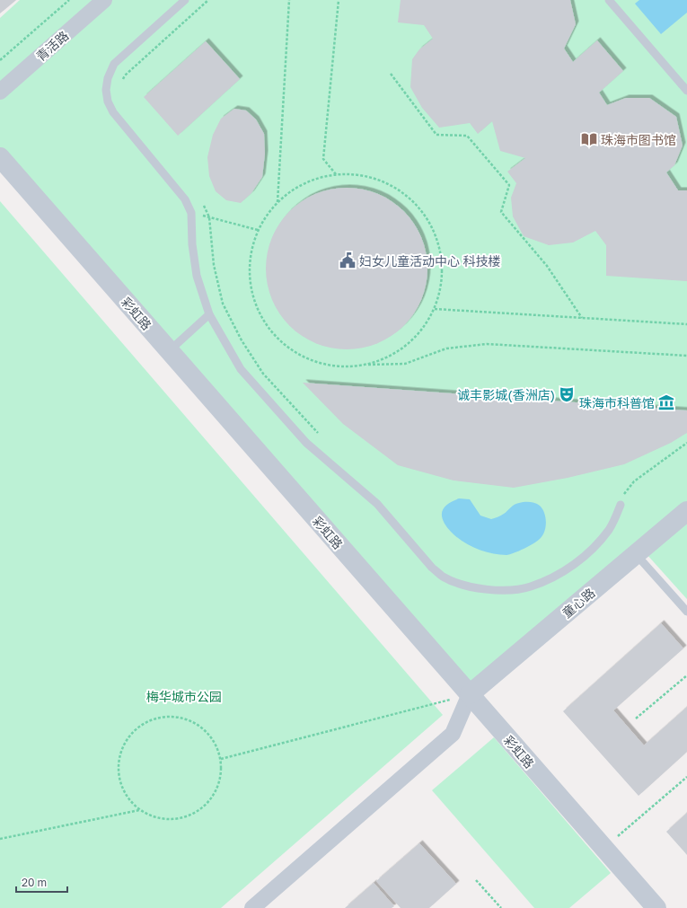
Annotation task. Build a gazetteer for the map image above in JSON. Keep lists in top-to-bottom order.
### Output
{
  "streets": {
    "street": ["青活路", "彩虹路", "童心路"]
  },
  "crossings": [
    ["彩虹路", "童心路"]
  ],
  "parks": ["梅华城市公园"],
  "places": {
    "library": ["珠海市图书馆"],
    "public building": ["妇女儿童活动中心 科技楼"],
    "theatre": ["诚丰影城(香洲店)"],
    "museum": ["珠海市科普馆"]
  },
  "scale_bar": "20 m"
}
